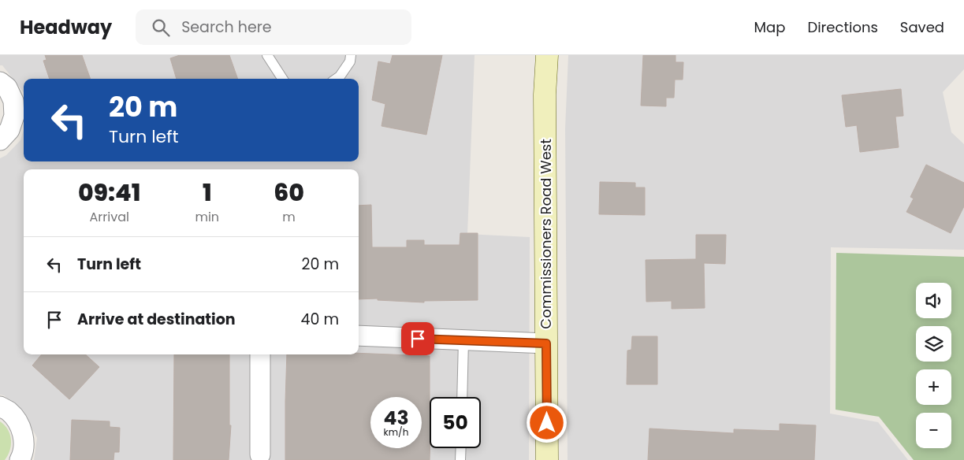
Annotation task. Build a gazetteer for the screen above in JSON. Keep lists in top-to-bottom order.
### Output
{
  "streets": {
    "main road": ["Commissioners Road West"]
  },
  "page": {
    "header": "Headway",
    "search": "Search here",
    "nav": ["Map", "Directions", "Saved"],
    "turn": ["20 m", "Turn left"],
    "eta": [
      "09:41",
      "Arrival",
      "1",
      "min",
      "60",
      "m"
    ],
    "list": [
      {
        "name": "Turn left",
        "value": "20 m"
      },
      {
        "name": "Arrive at destination",
        "value": "40 m"
      }
    ],
    "map_buttons": ["+", "−"],
    "speed": "43 km/h",
    "limit": "50"
  }
}
